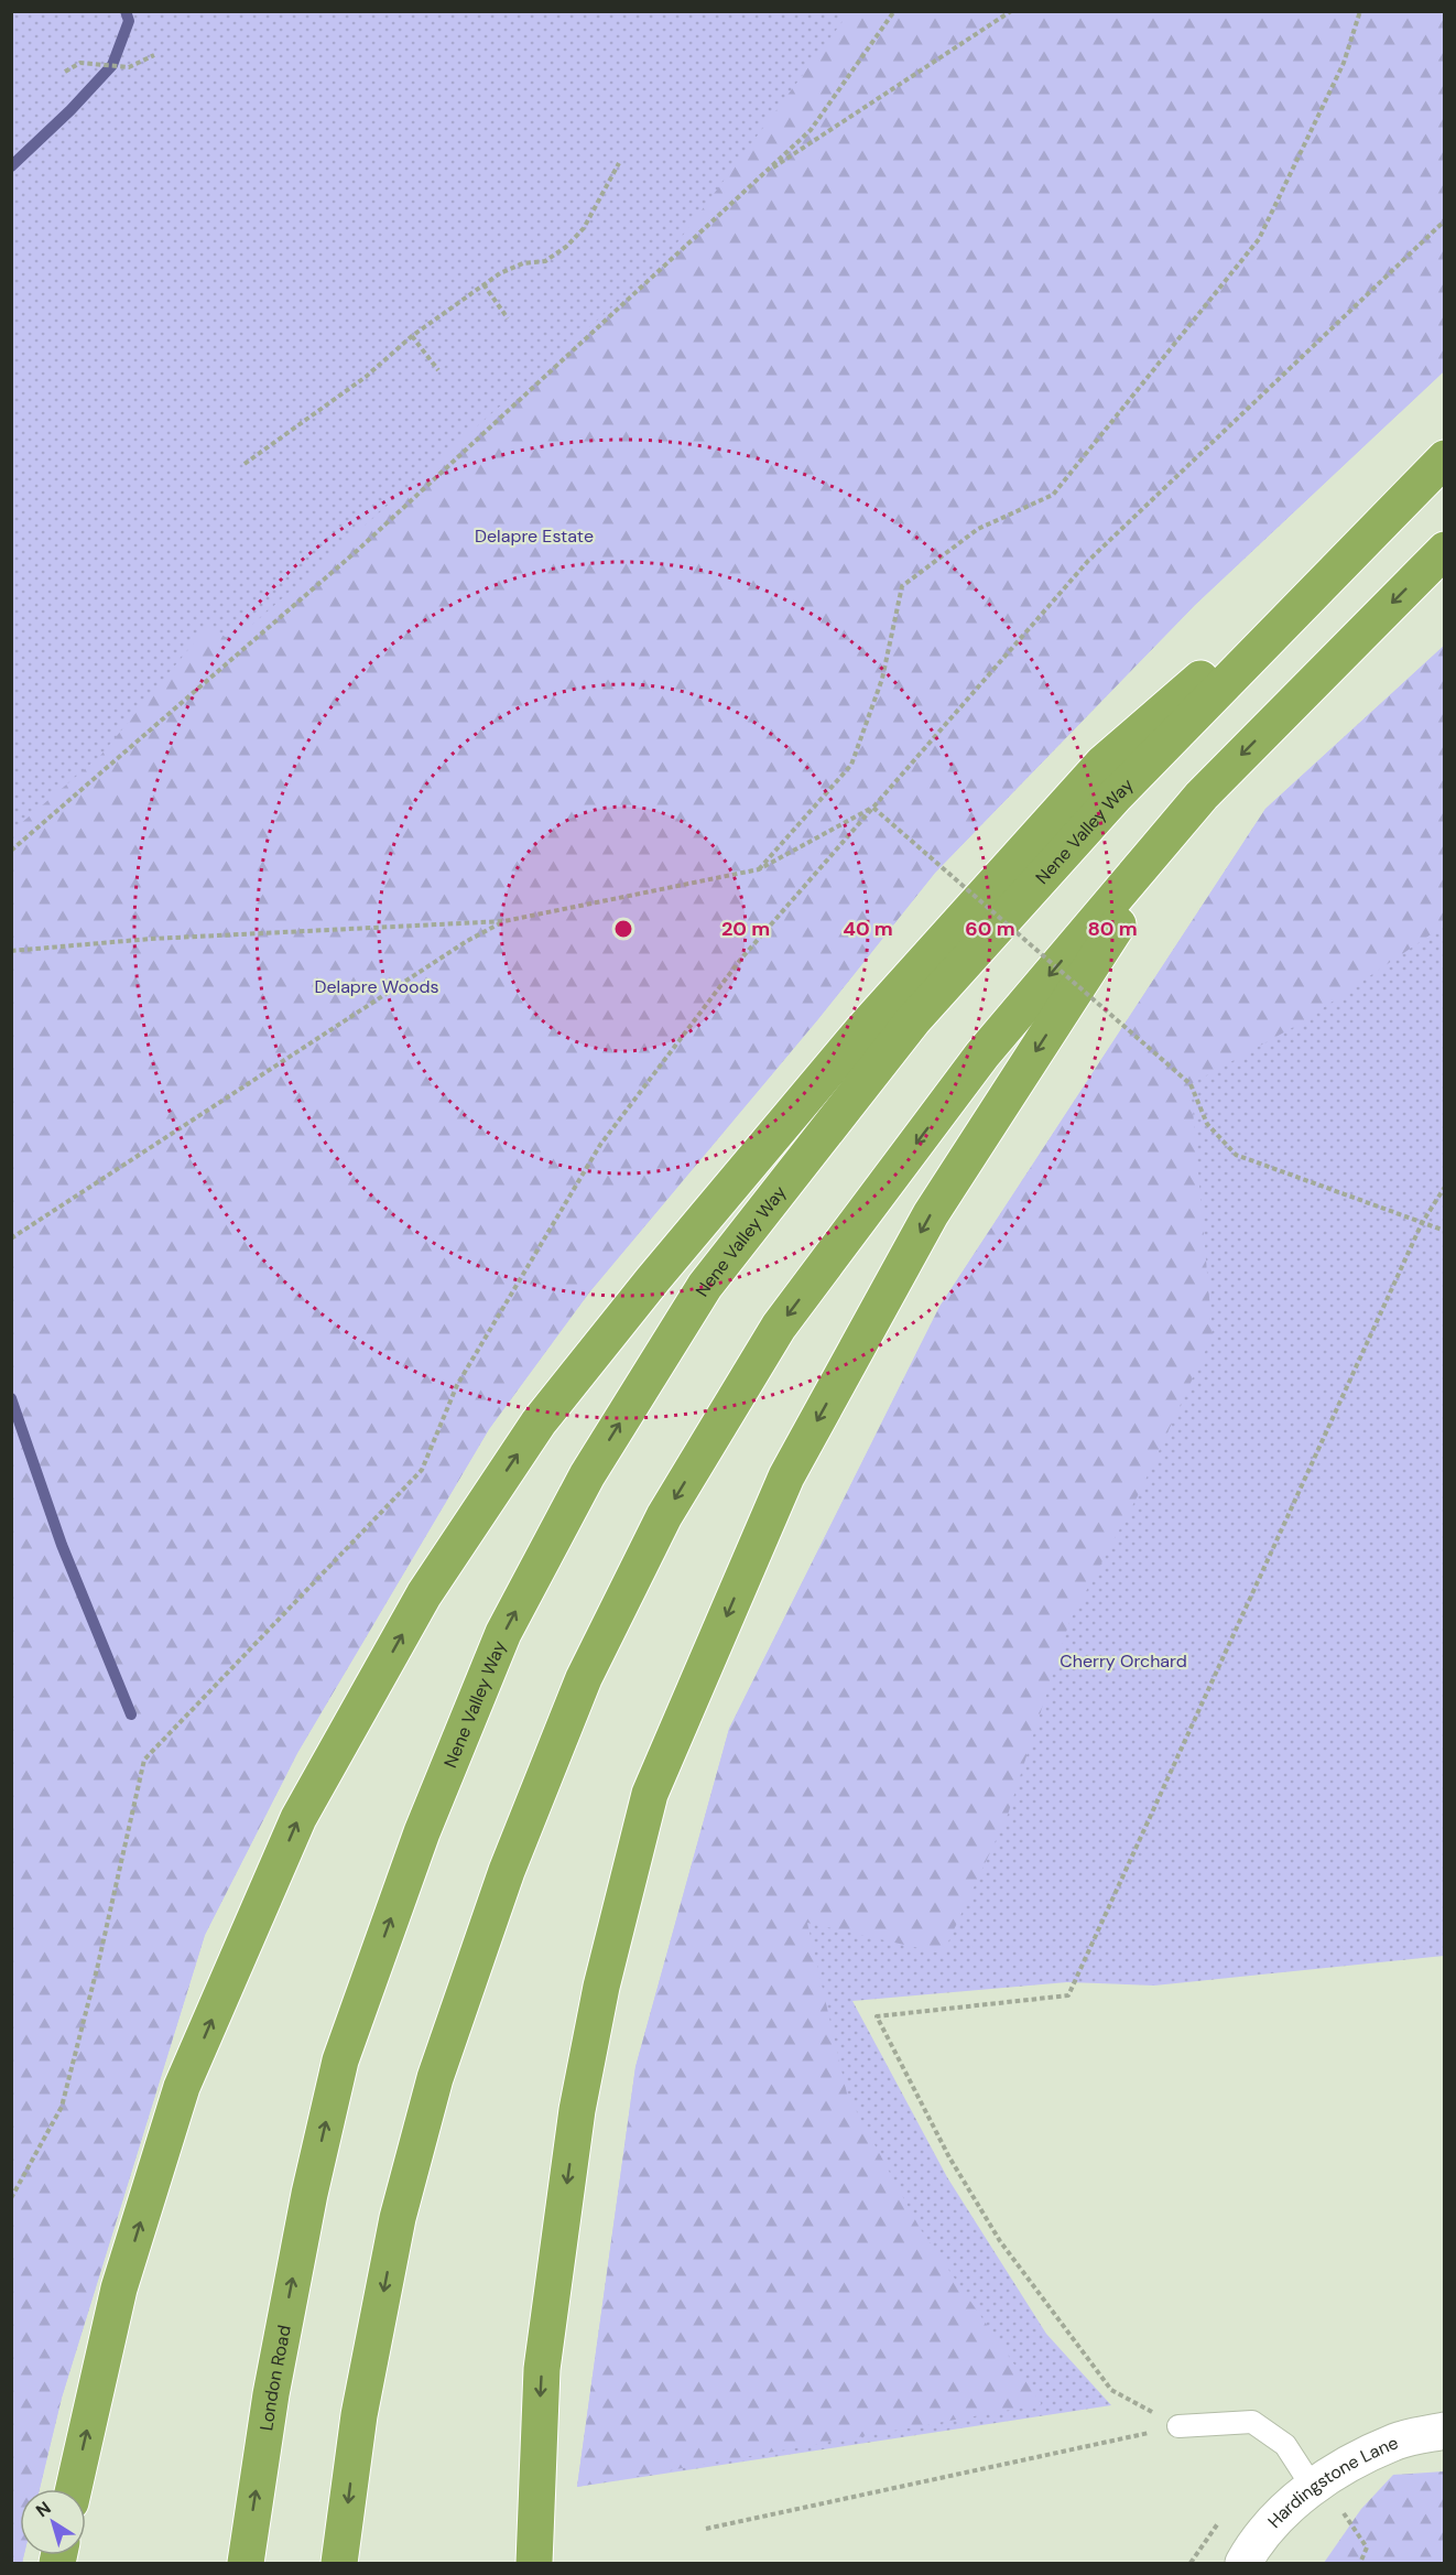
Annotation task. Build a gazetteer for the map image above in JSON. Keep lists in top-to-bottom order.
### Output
{
  "streets": {
    "highway": ["Nene Valley Way", "London Road"],
    "street": ["Hardingstone Lane"]
  },
  "crossings": [
    ["Nene Valley Way", "London Road"]
  ],
  "parks": ["Delapre Estate", "Delapre Woods", "Cherry Orchard"],
  "north": "top left",
  "rings": [
    "20 m",
    "40 m",
    "60 m",
    "80 m"
  ]
}
